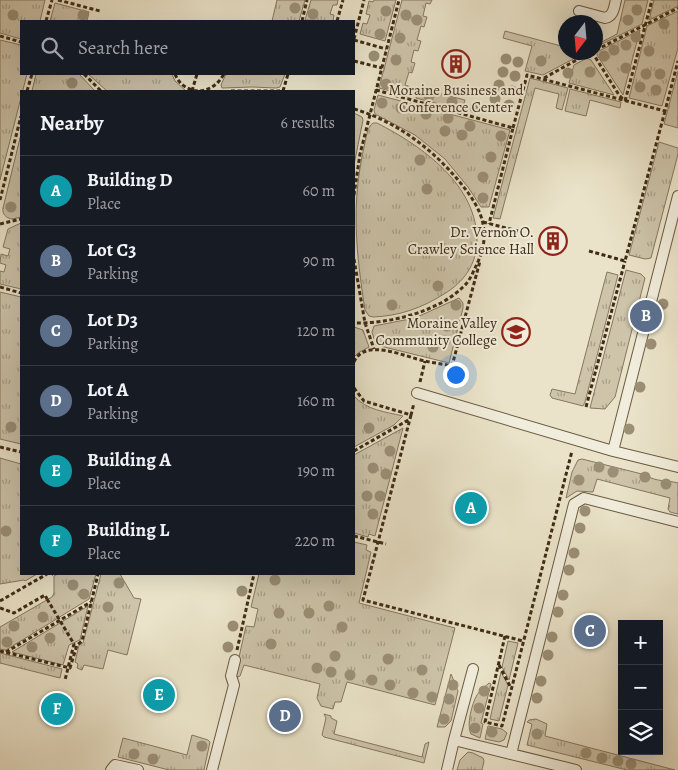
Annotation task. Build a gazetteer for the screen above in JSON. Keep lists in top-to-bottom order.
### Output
{
  "places": {
    "building": ["Moraine Business and Conference Center", "Dr. Vernon O. Crawley Science Hall"],
    "school or university": ["Moraine Valley Community College"]
  },
  "north": "bottom",
  "page": {
    "search": "Search here",
    "heading": ["Nearby", "6 results"],
    "list": [
      {
        "mark": "A",
        "name": "Building D",
        "note": "Place",
        "value": "60 m"
      },
      {
        "mark": "B",
        "name": "Lot C3",
        "note": "Parking",
        "value": "90 m"
      },
      {
        "mark": "C",
        "name": "Lot D3",
        "note": "Parking",
        "value": "120 m"
      },
      {
        "mark": "D",
        "name": "Lot A",
        "note": "Parking",
        "value": "160 m"
      },
      {
        "mark": "E",
        "name": "Building A",
        "note": "Place",
        "value": "190 m"
      },
      {
        "mark": "F",
        "name": "Building L",
        "note": "Place",
        "value": "220 m"
      }
    ],
    "pins": [
      "B",
      "A",
      "C",
      "E",
      "F",
      "D"
    ],
    "map_buttons": ["+", "−"]
  }
}
